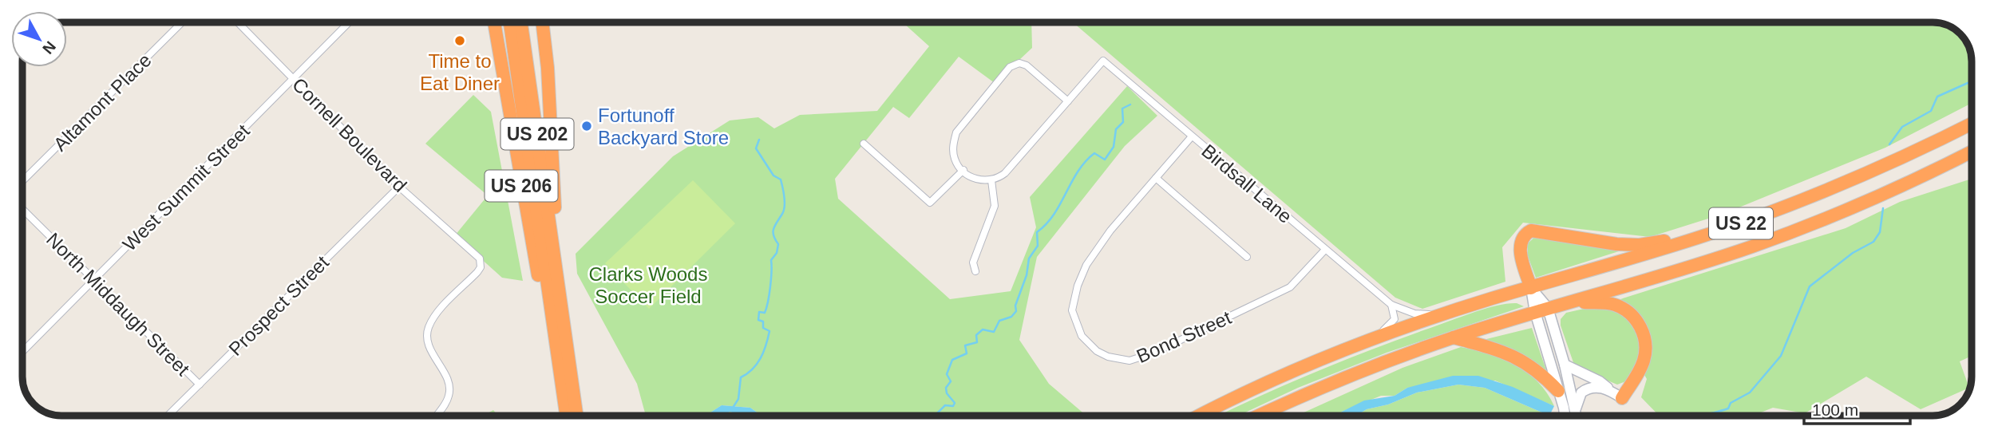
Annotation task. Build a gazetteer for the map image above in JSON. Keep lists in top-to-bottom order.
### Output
{
  "streets": {
    "highway": ["US 202", "US 206", "US 22"],
    "street": [
      "Altamont Place",
      "Cornell Boulevard",
      "Birdsall Lane",
      "West Summit Street",
      "North Middaugh Street",
      "Prospect Street",
      "Bond Street"
    ]
  },
  "crossings": [
    ["US 202", "US 206"],
    ["Cornell Boulevard", "West Summit Street"],
    ["Cornell Boulevard", "Prospect Street"],
    ["Birdsall Lane", "US 22"],
    ["Birdsall Lane", "Bond Street"],
    ["West Summit Street", "North Middaugh Street"],
    ["North Middaugh Street", "Prospect Street"]
  ],
  "parks": ["Clarks Woods Soccer Field"],
  "places": ["Time to Eat Diner", "Fortunoff Backyard Store"],
  "scale_bar": "100 m",
  "north": "bottom right"
}
